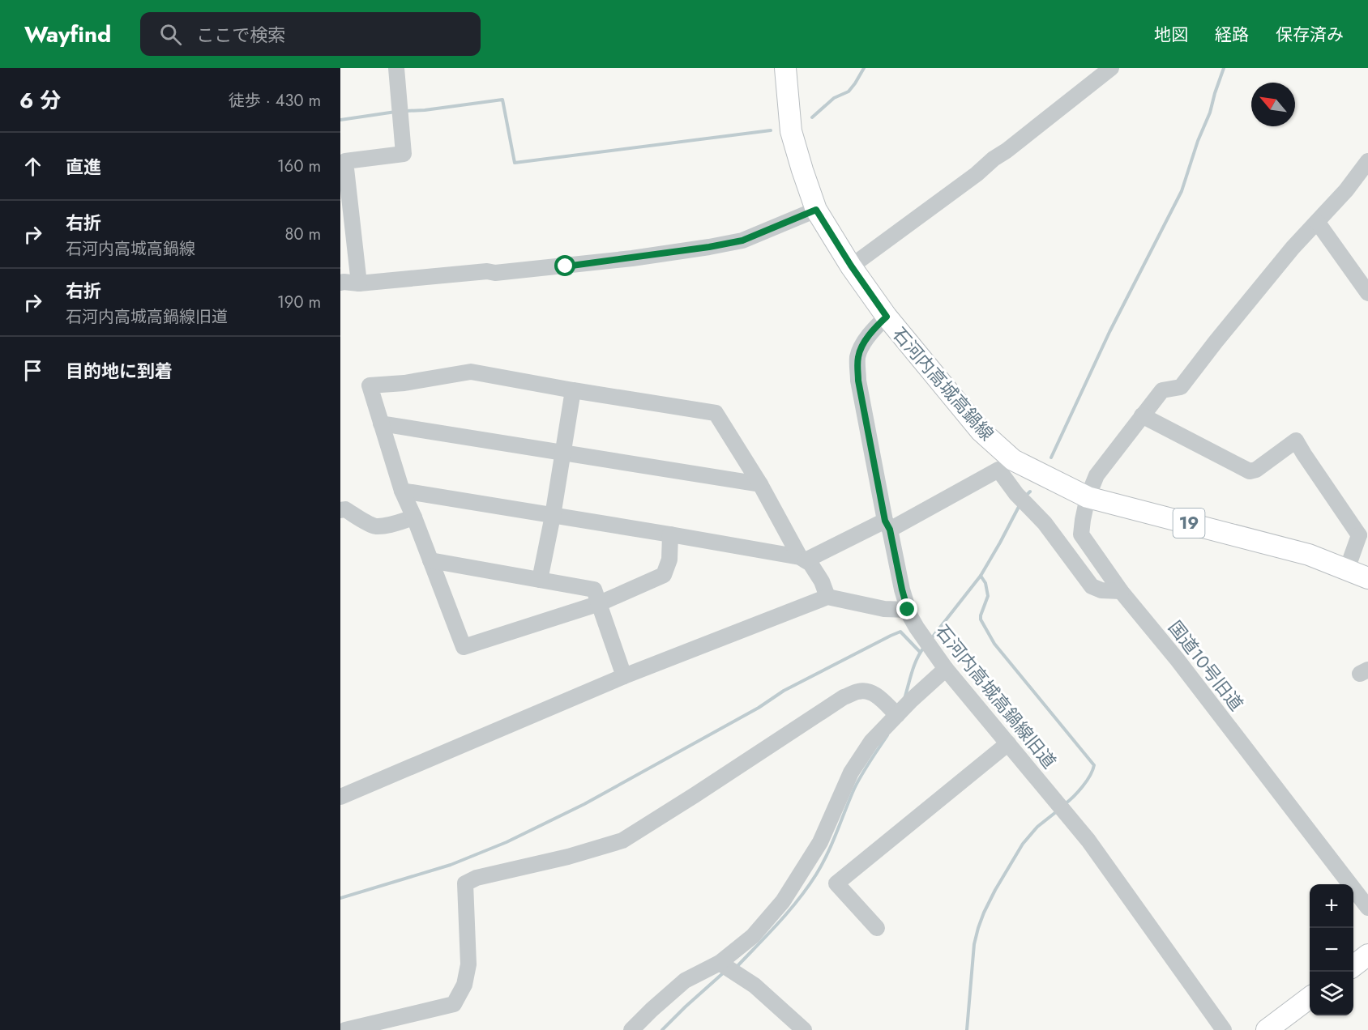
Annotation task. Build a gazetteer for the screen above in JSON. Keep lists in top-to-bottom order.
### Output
{
  "streets": {
    "main road": ["石河内高城高鍋線", "19"],
    "street": ["国道10号旧道", "石河内高城高鍋線旧道"]
  },
  "crossings": [
    ["石河内高城高鍋線", "国道10号旧道"],
    ["石河内高城高鍋線", "石河内高城高鍋線旧道"]
  ],
  "north": "top left",
  "page": {
    "header": "Wayfind",
    "search": "ここで検索",
    "nav": ["地図", "経路", "保存済み"],
    "heading": ["6 分", "徒歩 · 430 m"],
    "list": [
      ["直進", "160 m"],
      ["右折", "石河内高城高鍋線", "80 m"],
      ["右折", "石河内高城高鍋線旧道", "190 m"],
      "目的地に到着"
    ],
    "map_buttons": ["+", "−"]
  }
}
